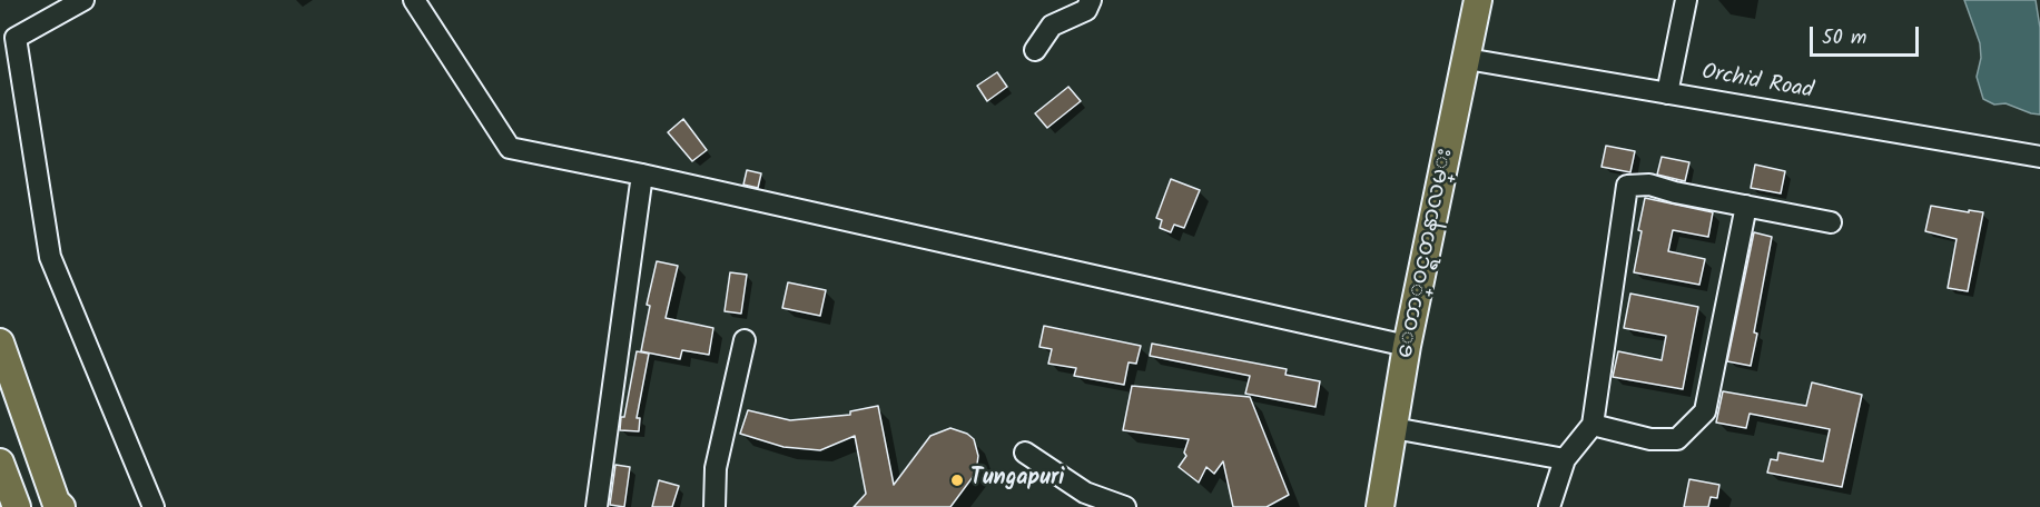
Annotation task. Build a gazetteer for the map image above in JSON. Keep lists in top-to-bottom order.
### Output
{
  "streets": {
    "main road": ["ေတာ္၀င္ရတနာလမ္း"],
    "street": ["Orchid Road"]
  },
  "crossings": [
    ["Orchid Road", "ေတာ္၀င္ရတနာလမ္း"]
  ],
  "places": ["Tungapuri"],
  "scale_bar": "50 m"
}
